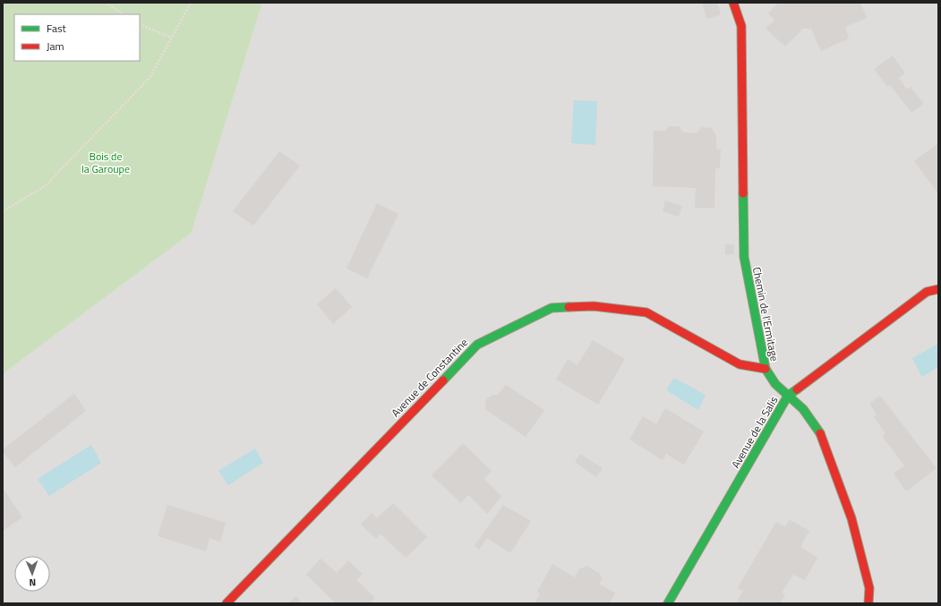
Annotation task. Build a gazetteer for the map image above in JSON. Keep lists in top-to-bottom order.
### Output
{
  "streets": {
    "street": ["Chemin de l'Ermitage", "Avenue de Constantine", "Avenue de la Salis"]
  },
  "crossings": [
    ["Chemin de l'Ermitage", "Avenue de Constantine"],
    ["Chemin de l'Ermitage", "Avenue de la Salis"]
  ],
  "parks": ["Bois de la Garoupe"],
  "legend": ["Fast", "Jam"],
  "north": "bottom"
}
